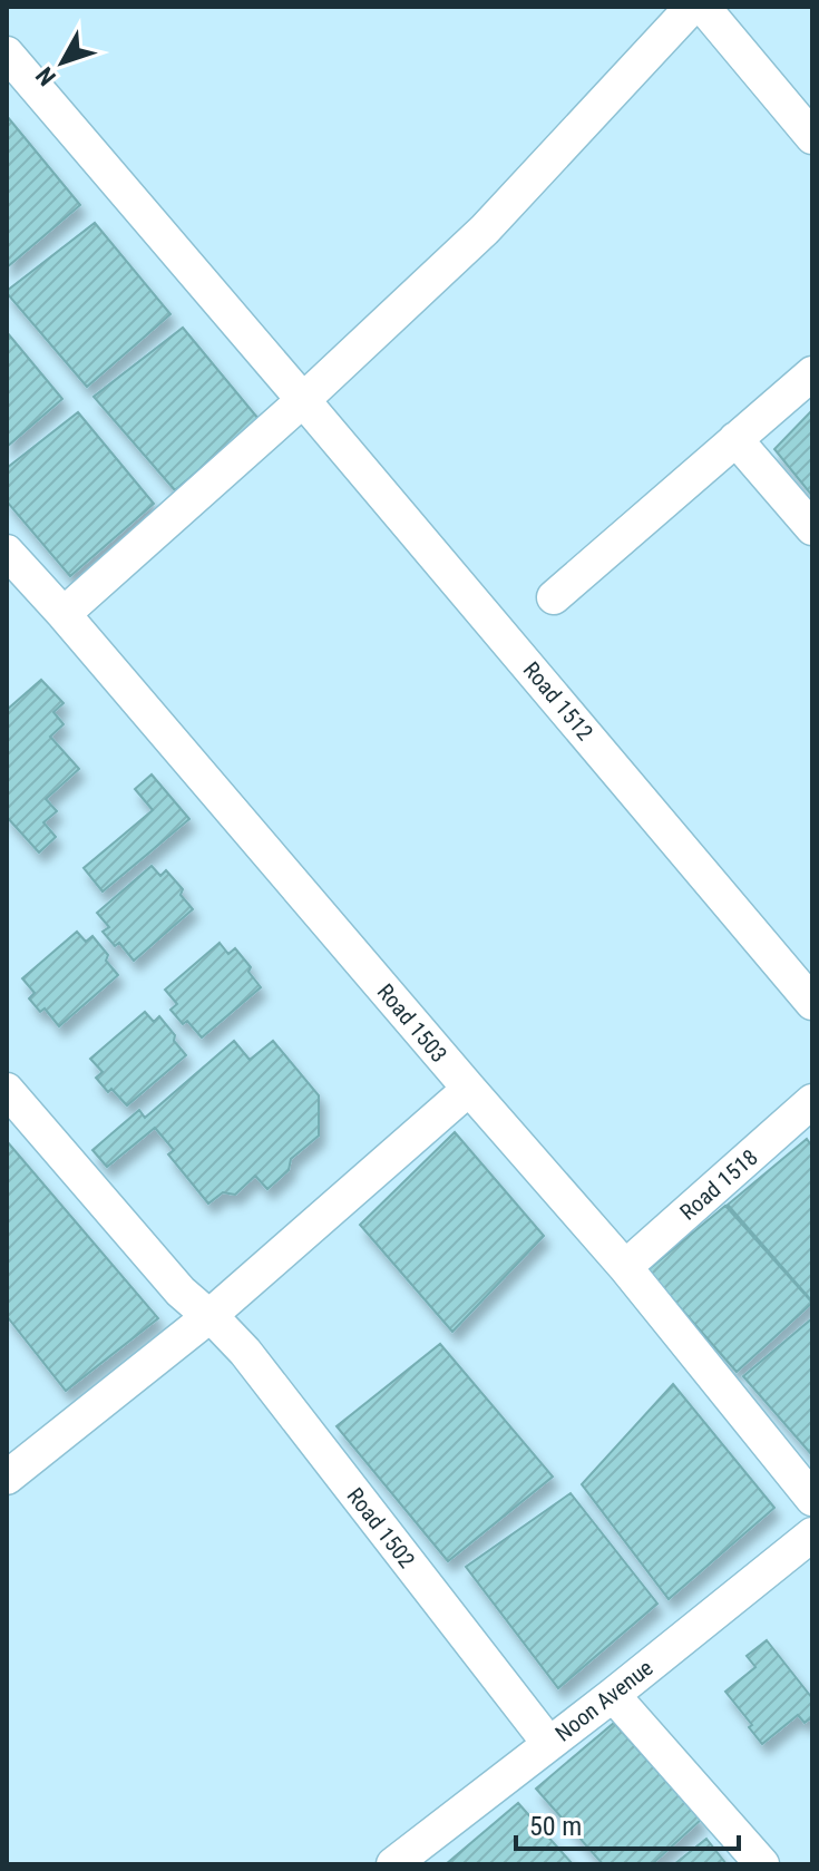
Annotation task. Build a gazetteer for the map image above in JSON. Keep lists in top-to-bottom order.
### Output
{
  "streets": {
    "street": [
      "Road 1512",
      "Road 1503",
      "Road 1518",
      "Road 1502",
      "Noon Avenue"
    ]
  },
  "crossings": [
    ["Road 1503", "Road 1518"],
    ["Road 1502", "Noon Avenue"]
  ],
  "scale_bar": "50 m",
  "north": "bottom left"
}
